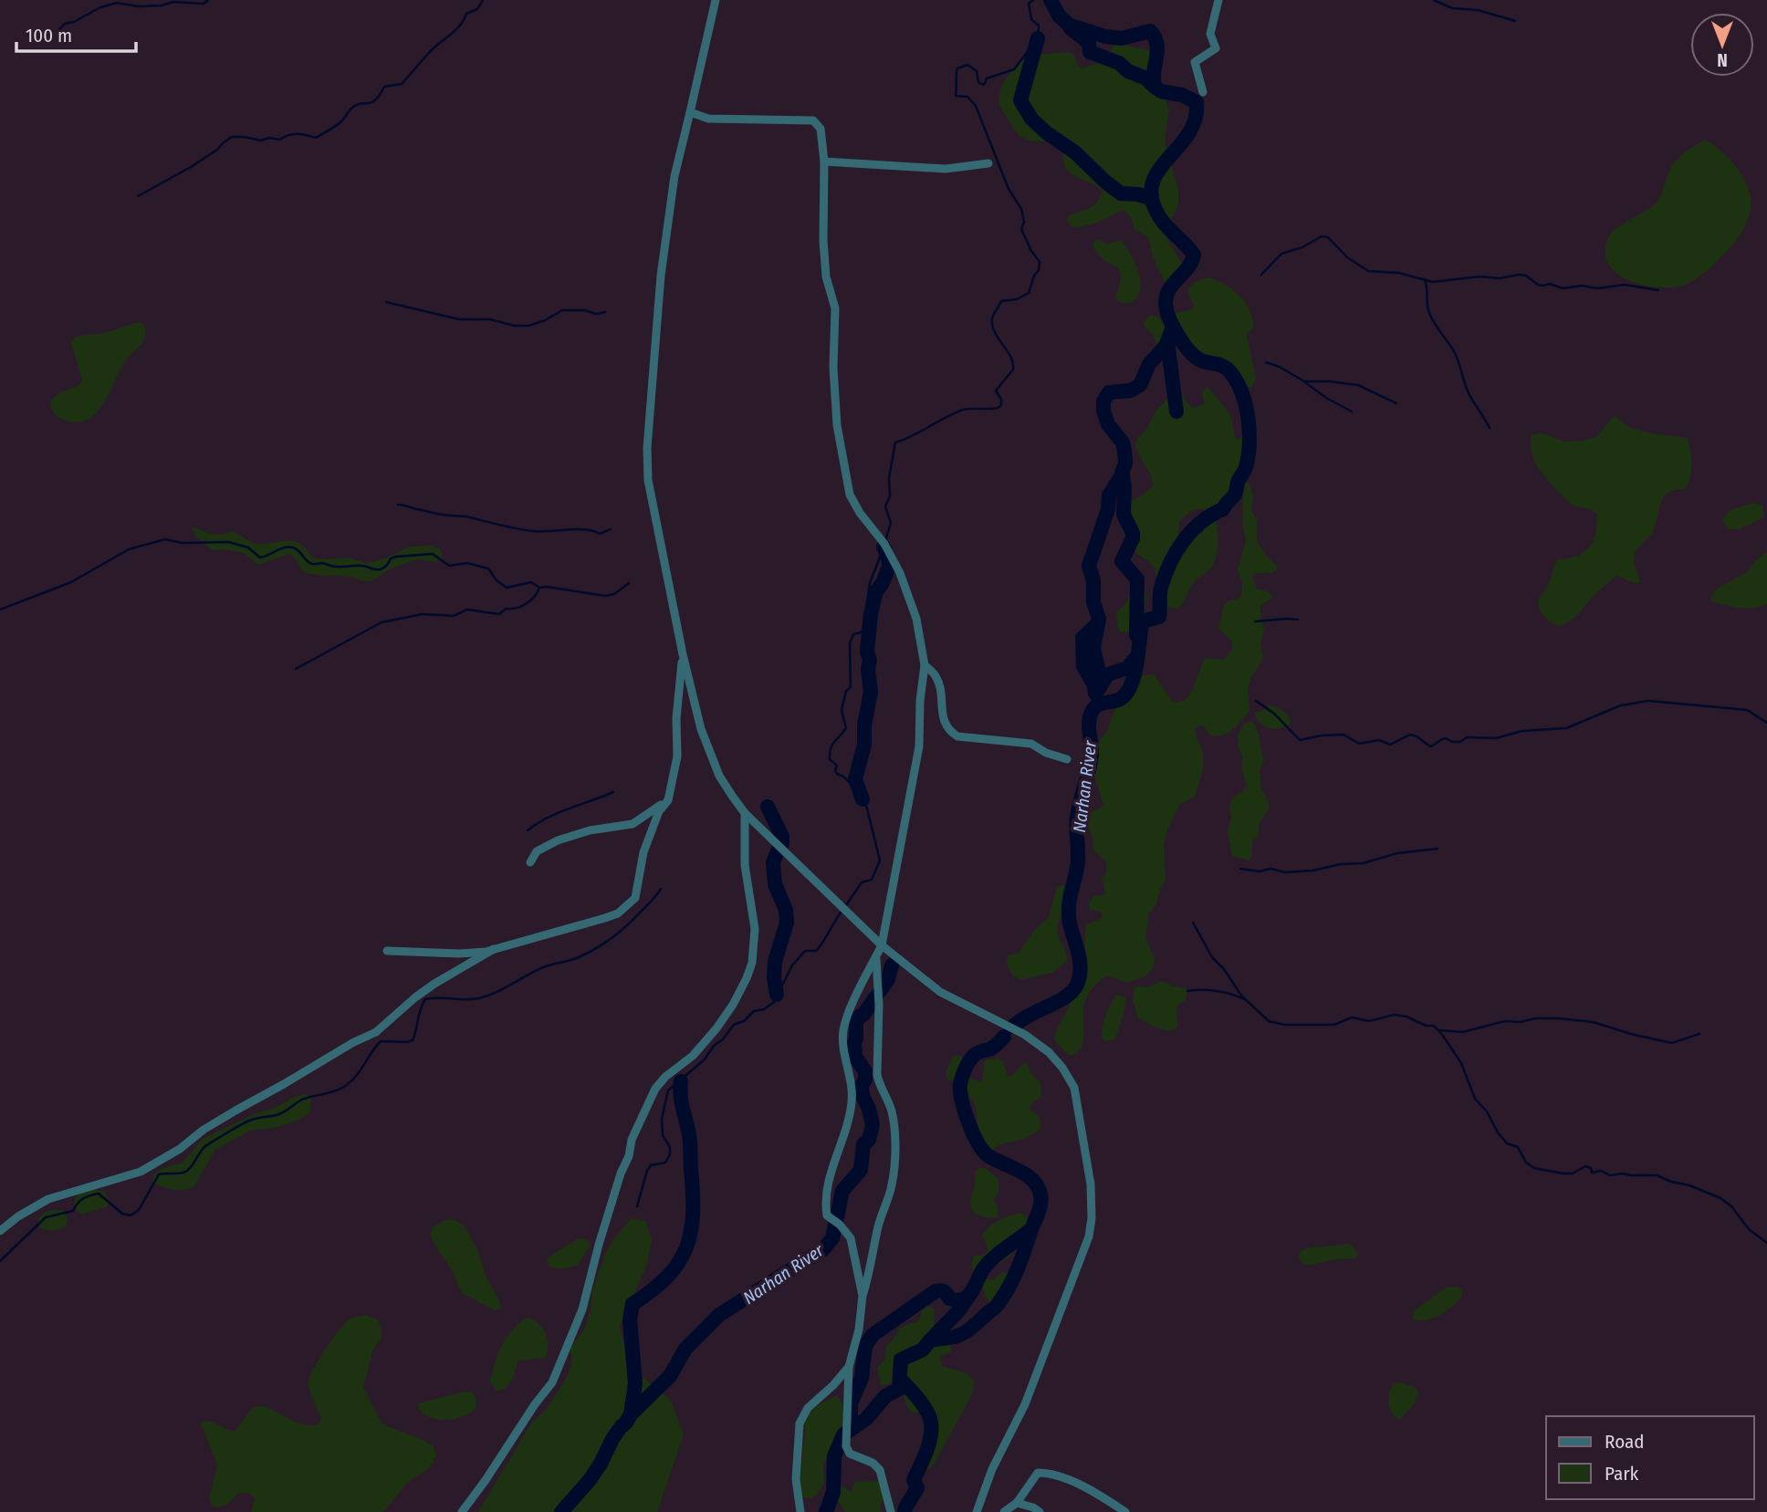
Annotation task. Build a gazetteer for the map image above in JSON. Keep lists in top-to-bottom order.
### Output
{
  "water": ["Narhan River"],
  "legend": ["Road", "Park"],
  "scale_bar": "100 m",
  "north": "bottom"
}
